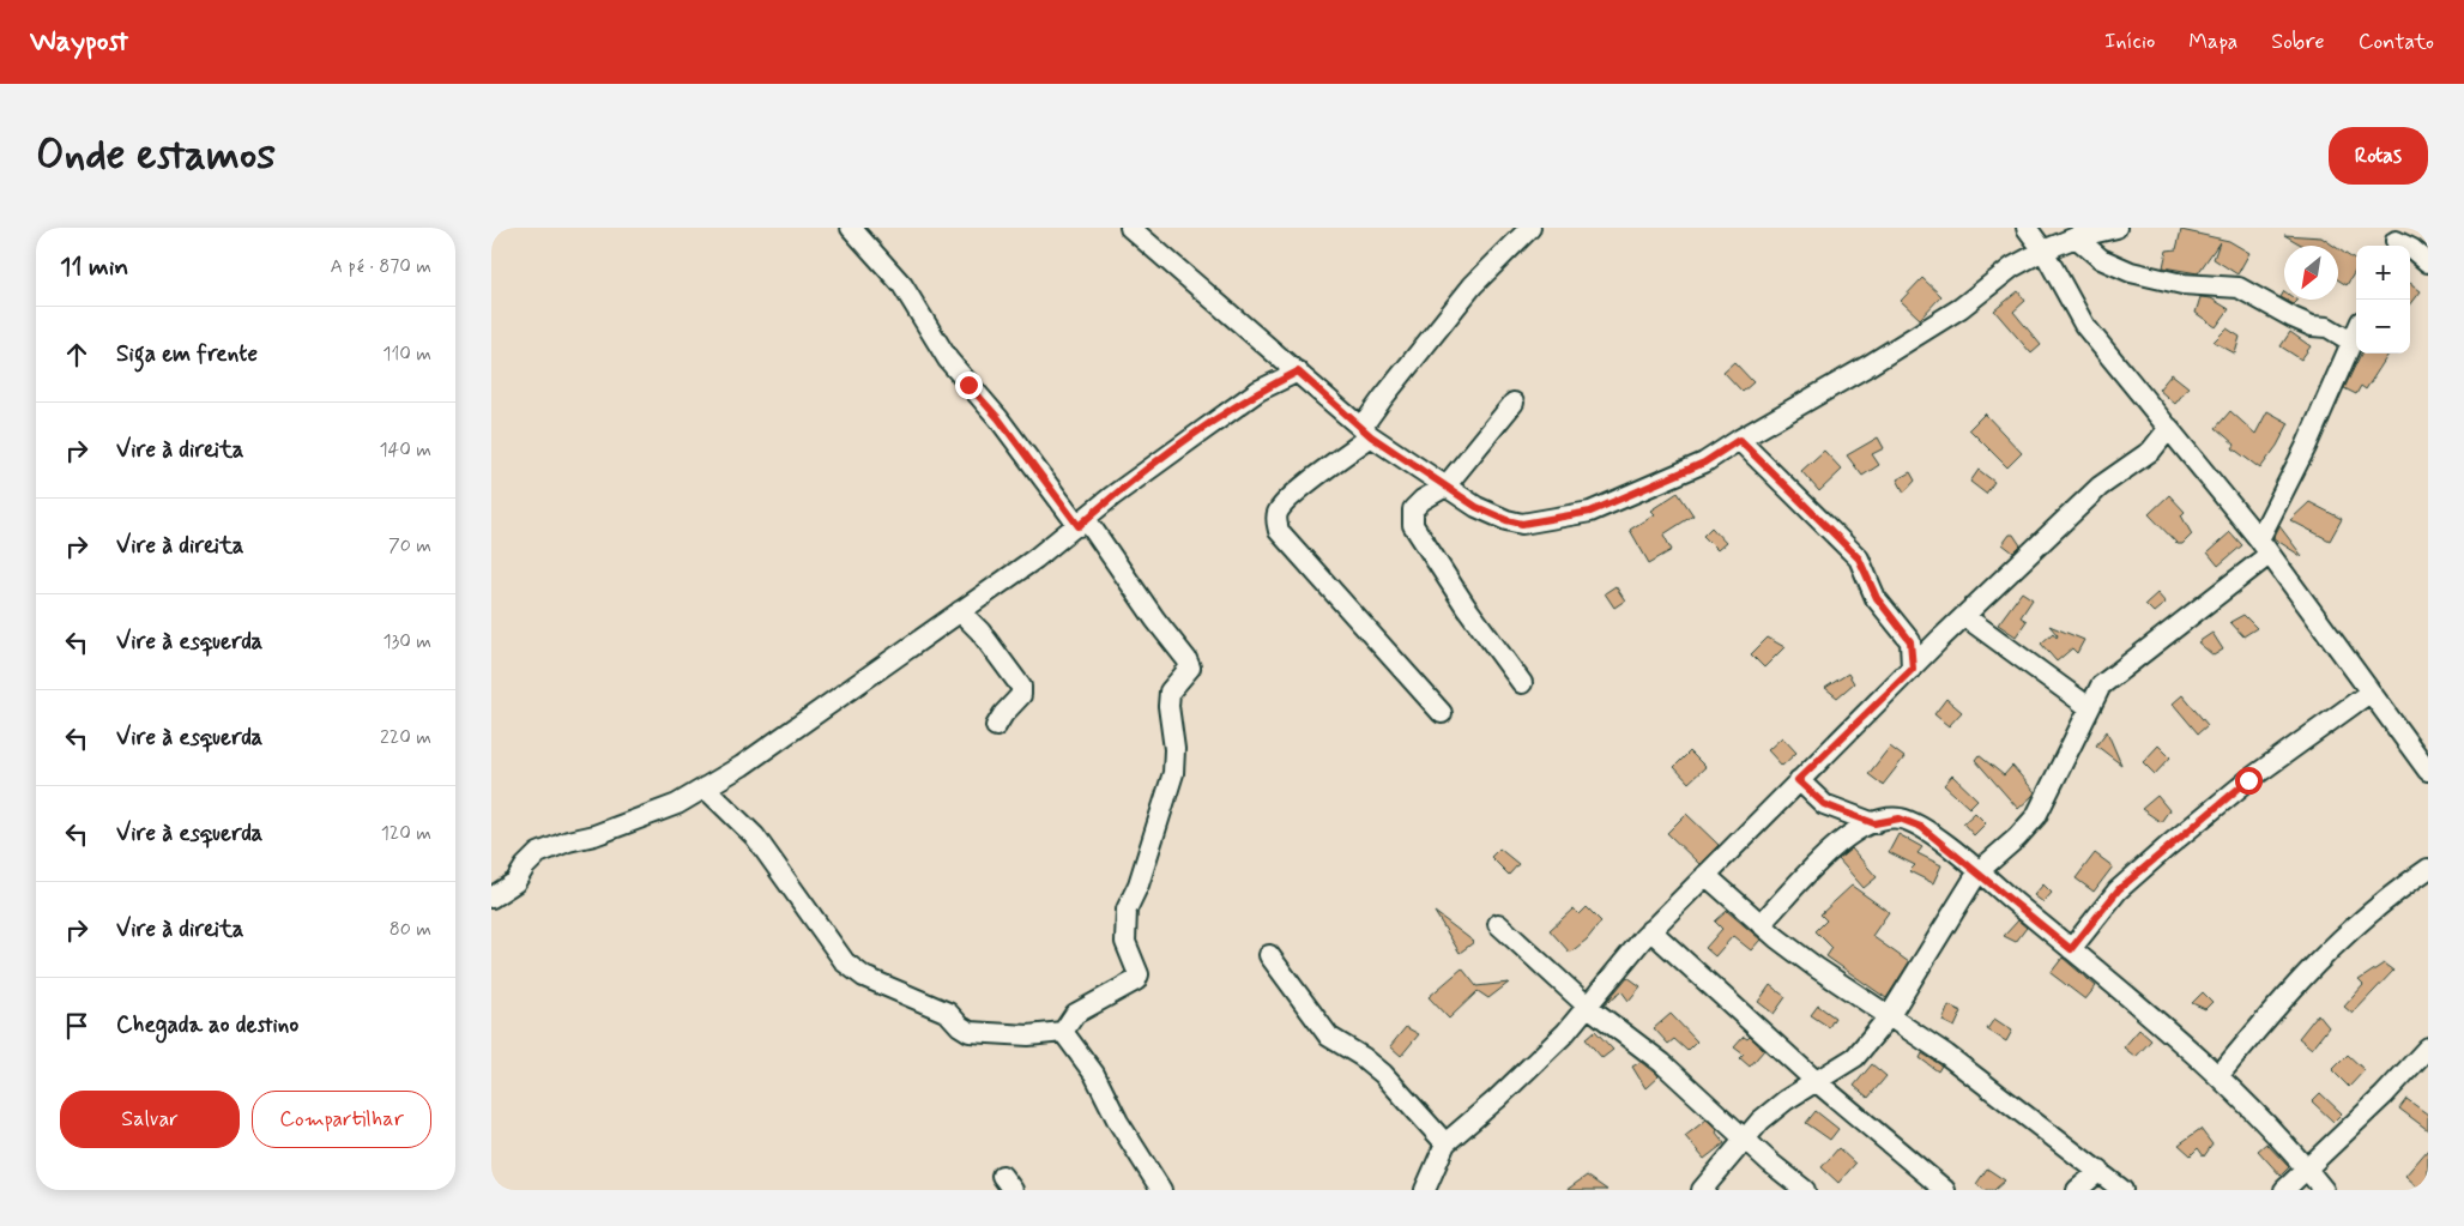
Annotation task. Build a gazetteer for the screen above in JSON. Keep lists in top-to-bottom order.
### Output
{
  "north": "bottom left",
  "page": {
    "header": "Waypost",
    "nav": [
      "Início",
      "Mapa",
      "Sobre",
      "Contato"
    ],
    "buttons": [
      "Rotas",
      ["Salvar", "Compartilhar"]
    ],
    "title": "Onde estamos",
    "heading": ["11 min", "A pé · 870 m"],
    "map_buttons": ["+", "−"],
    "list": [
      ["Siga em frente", "110 m"],
      ["Vire à direita", "140 m"],
      ["Vire à direita", "70 m"],
      ["Vire à esquerda", "130 m"],
      ["Vire à esquerda", "220 m"],
      ["Vire à esquerda", "120 m"],
      ["Vire à direita", "80 m"],
      "Chegada ao destino"
    ]
  }
}
